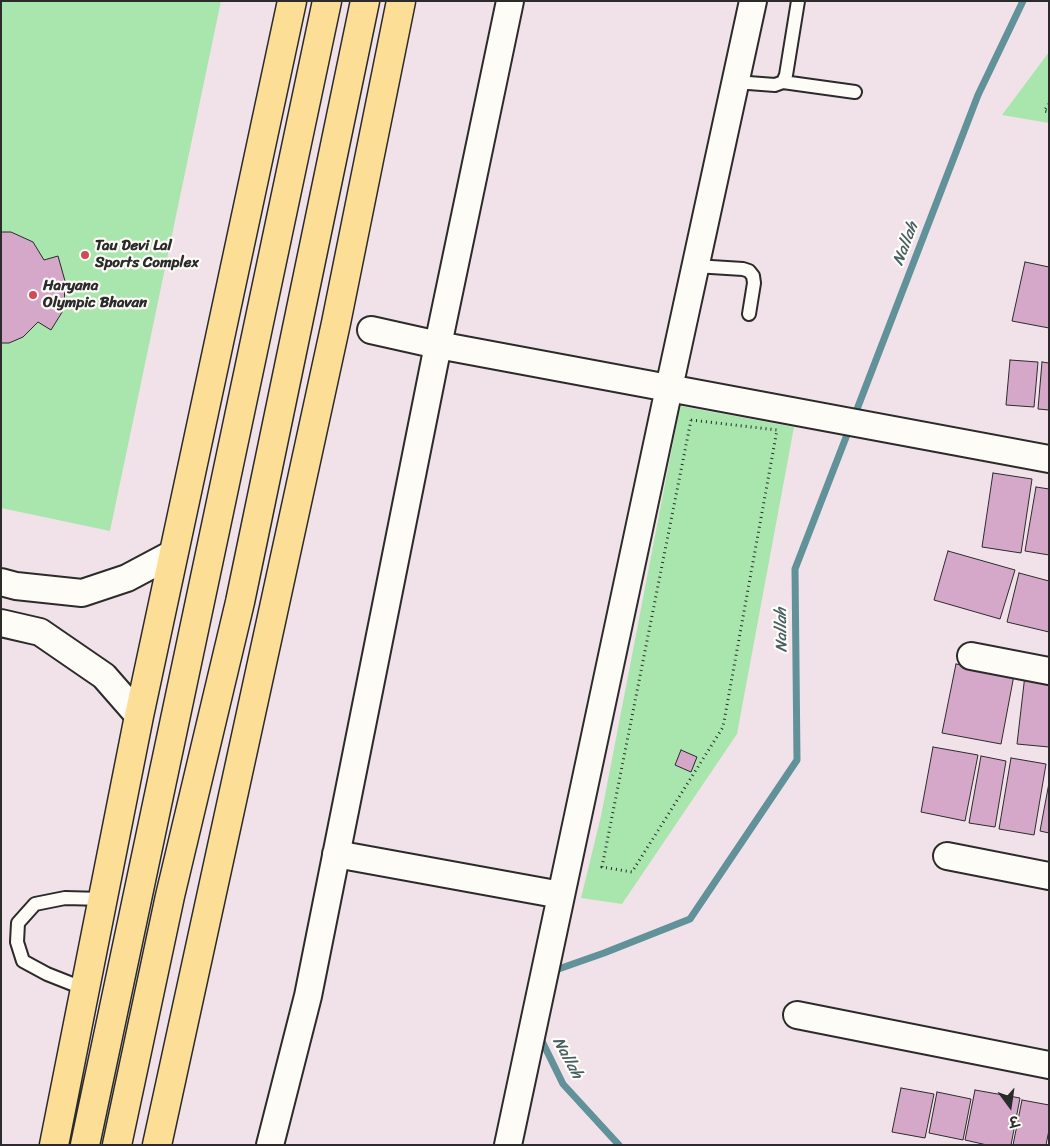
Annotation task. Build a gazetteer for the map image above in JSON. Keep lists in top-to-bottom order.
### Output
{
  "water": ["Nallah"],
  "places": ["Tau Devi Lal Sports Complex", "Haryana Olympic Bhavan"],
  "north": "bottom"
}
